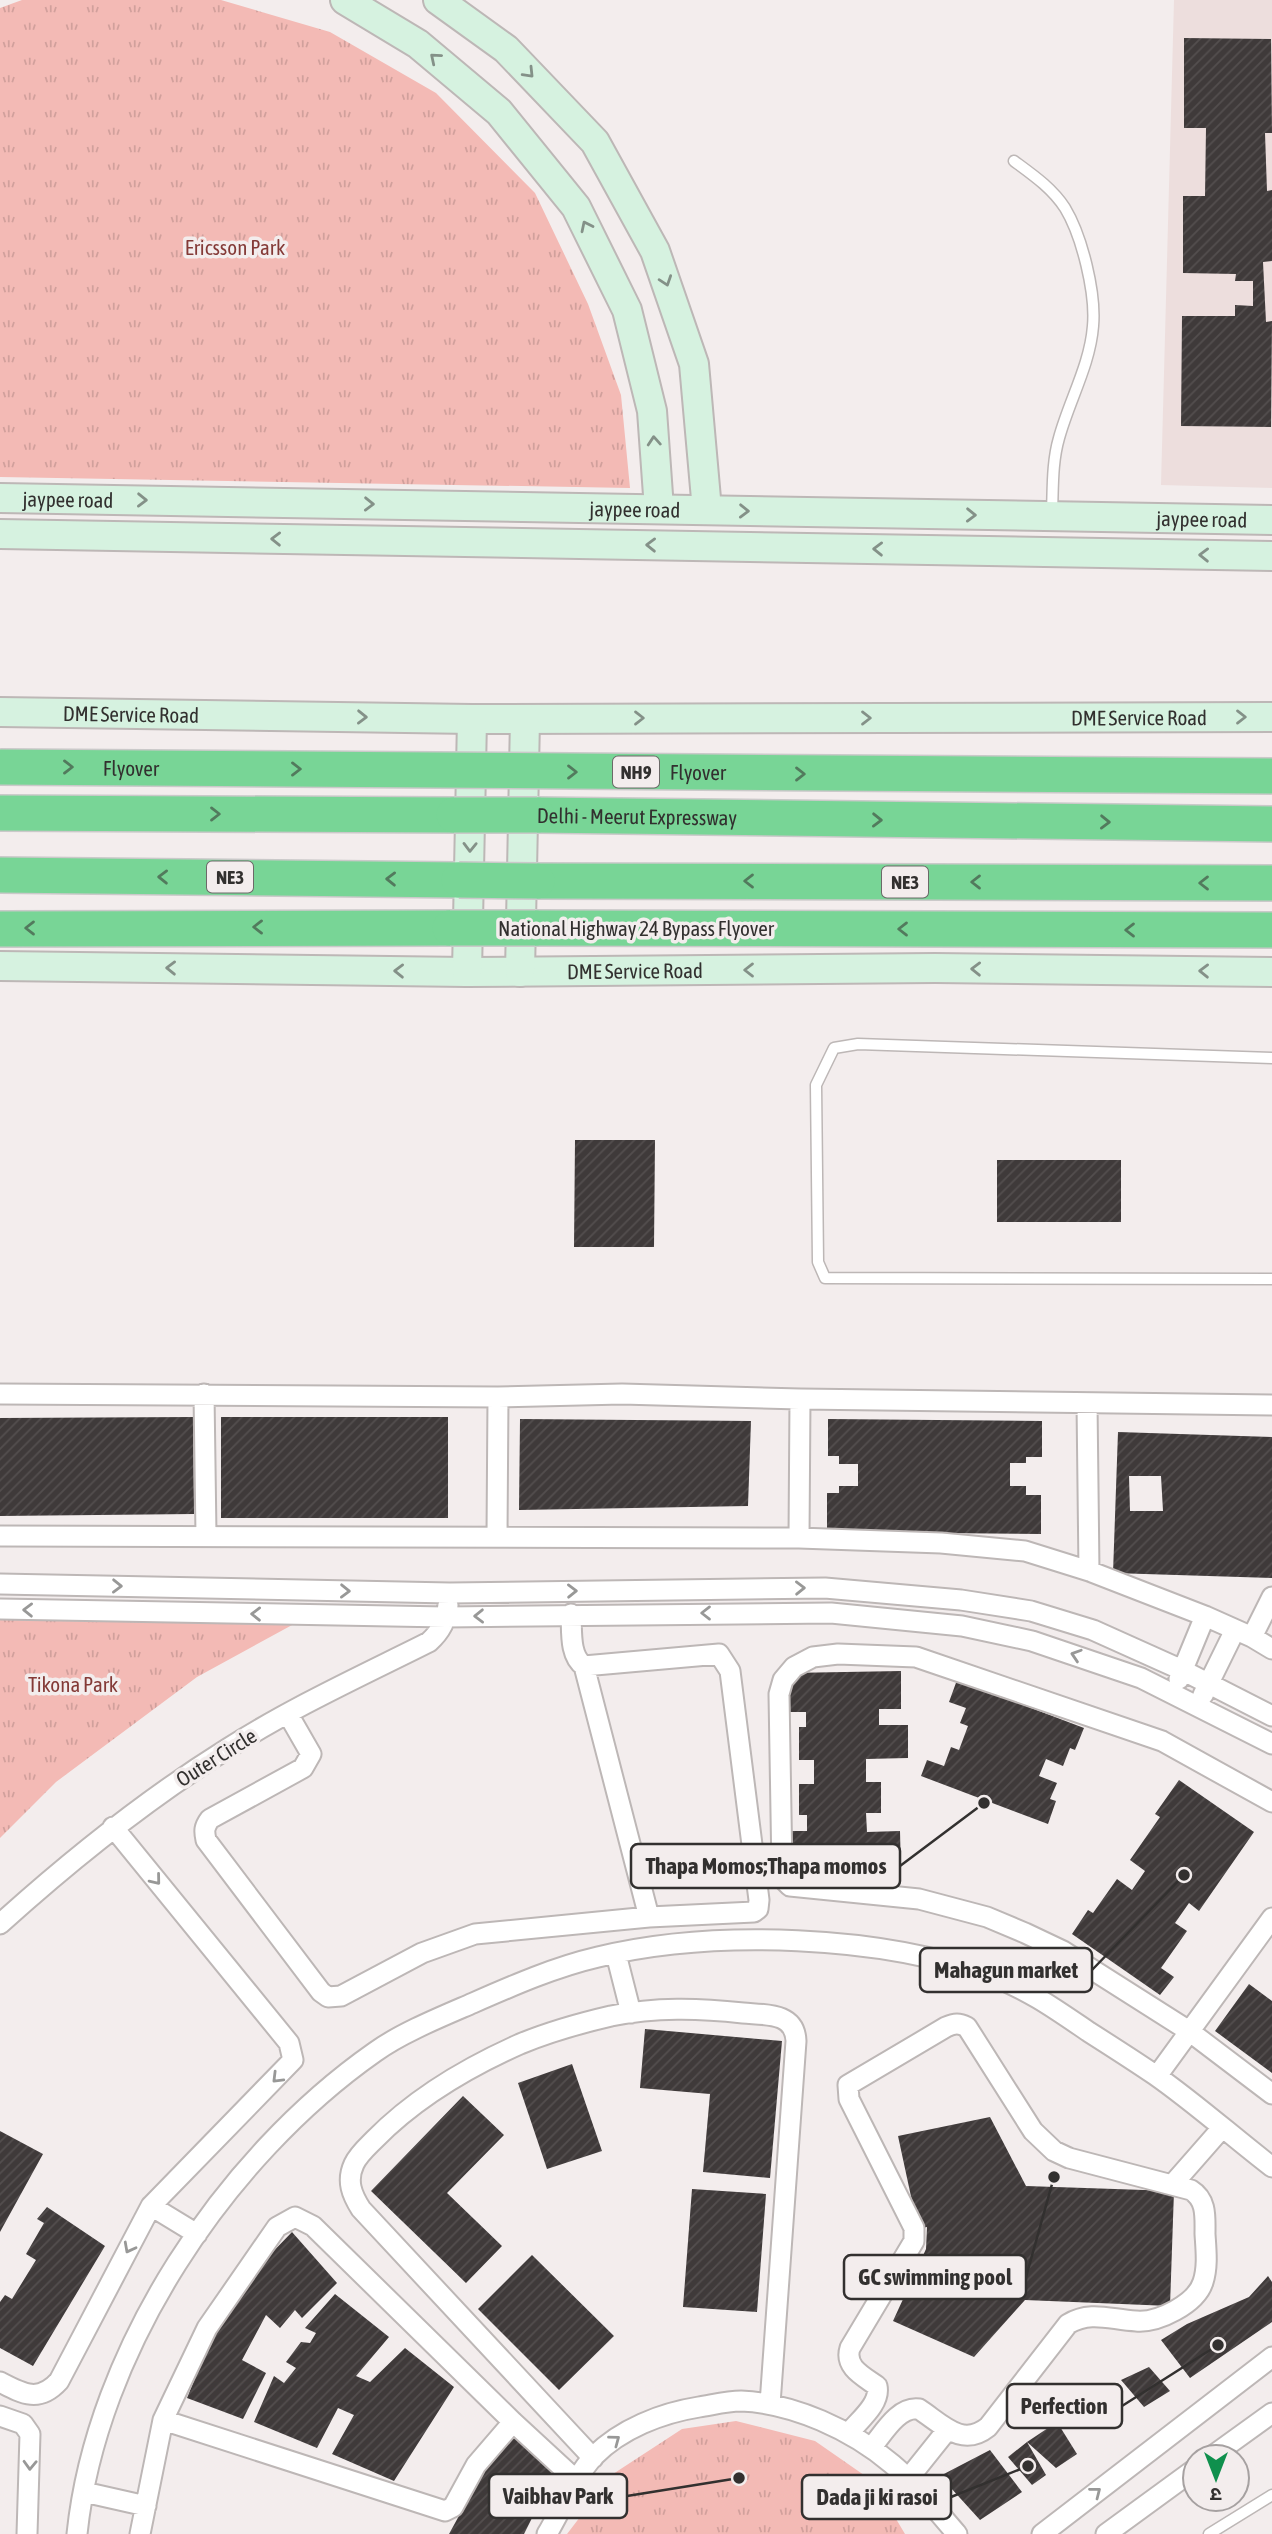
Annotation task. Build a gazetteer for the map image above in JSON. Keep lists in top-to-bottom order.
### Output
{
  "streets": {
    "highway": [
      "Flyover",
      "NH9",
      "Delhi - Meerut Expressway",
      "NE3",
      "National Highway 24 Bypass Flyover"
    ],
    "street": ["jaypee road", "DME Service Road", "Outer Circle"]
  },
  "parks": ["Ericsson Park", "Tikona Park"],
  "places": [
    "Thapa Momos;Thapa momos",
    "Mahagun market",
    "GC swimming pool",
    "Perfection",
    "Dada ji ki rasoi",
    "Vaibhav Park"
  ],
  "north": "bottom"
}
